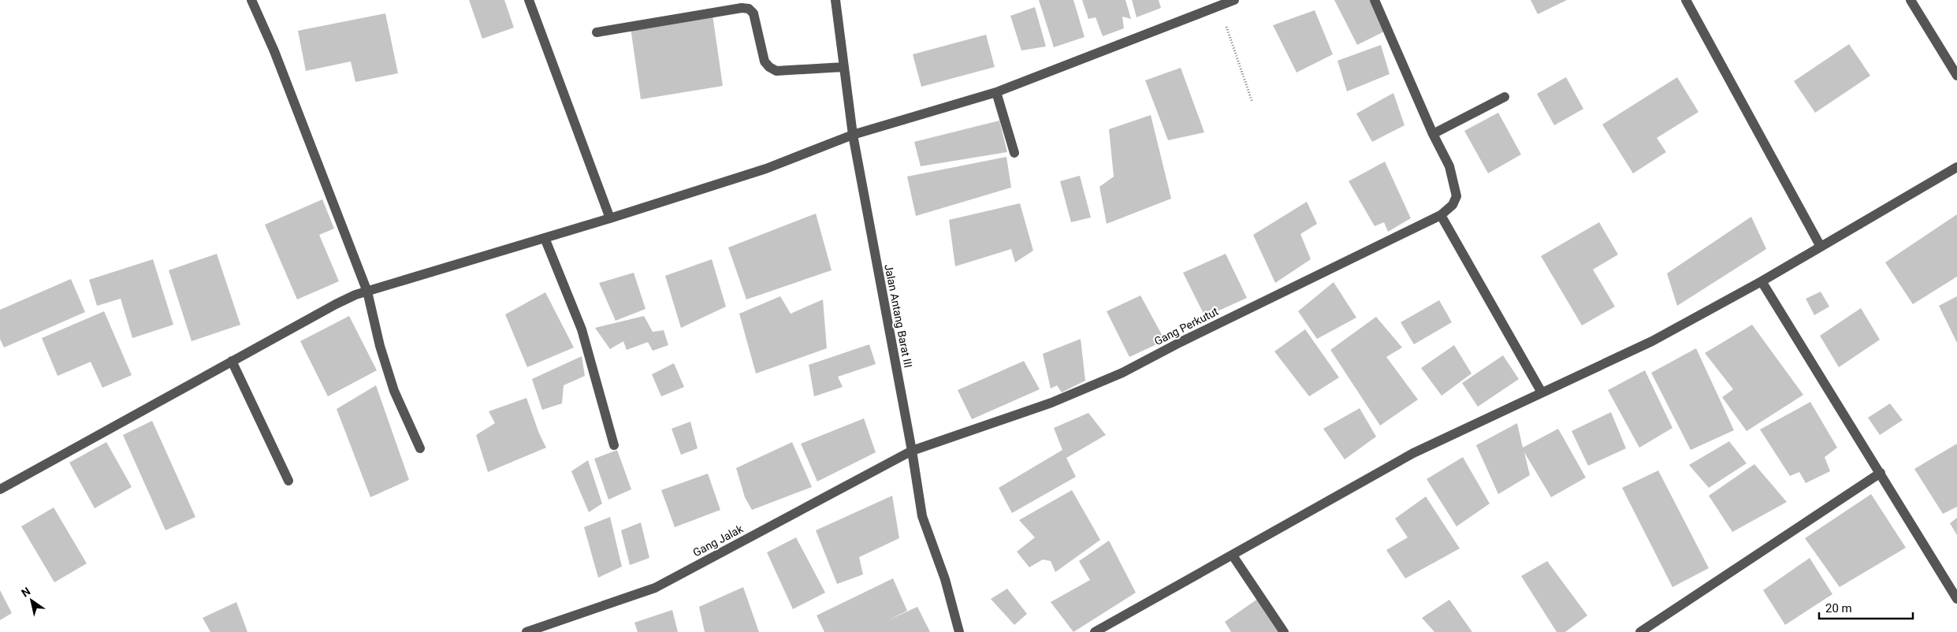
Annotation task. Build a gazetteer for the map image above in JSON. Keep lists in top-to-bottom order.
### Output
{
  "streets": {
    "street": ["Jalan Antang Barat III", "Gang Perkutut", "Gang Jalak"]
  },
  "crossings": [
    ["Jalan Antang Barat III", "Gang Perkutut"],
    ["Jalan Antang Barat III", "Gang Jalak"],
    ["Gang Perkutut", "Gang Jalak"]
  ],
  "scale_bar": "20 m",
  "north": "top left"
}
